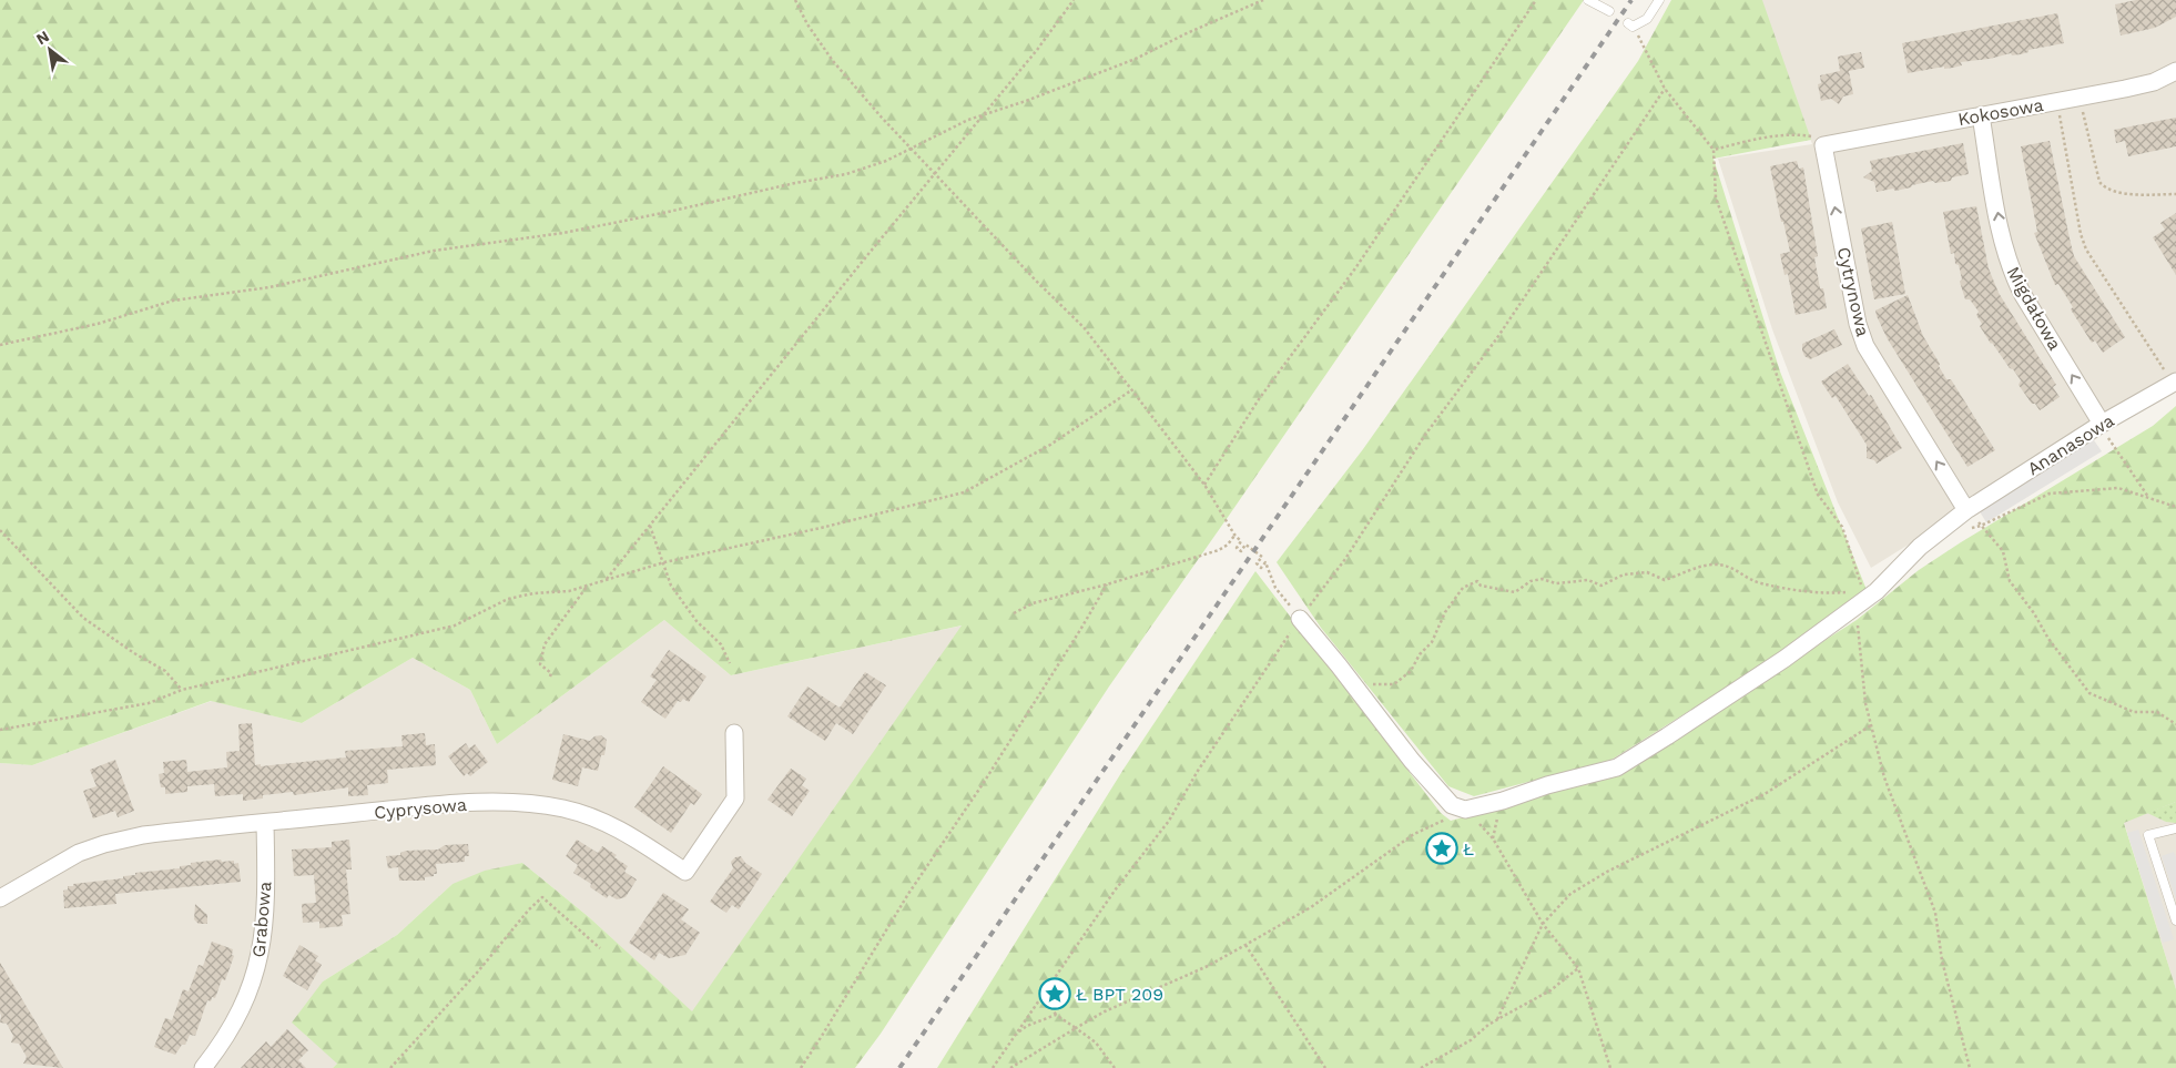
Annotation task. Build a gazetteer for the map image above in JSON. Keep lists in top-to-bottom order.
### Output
{
  "streets": {
    "street": [
      "Kokosowa",
      "Cytrynowa",
      "Migdałowa",
      "Ananasowa",
      "Cyprysowa",
      "Grabowa"
    ]
  },
  "crossings": [
    ["Kokosowa", "Cytrynowa"],
    ["Kokosowa", "Migdałowa"],
    ["Cytrynowa", "Ananasowa"],
    ["Migdałowa", "Ananasowa"],
    ["Cyprysowa", "Grabowa"]
  ],
  "one_way": ["Cytrynowa", "Migdałowa"],
  "places": {
    "place": ["Ł", "Ł BPT 209"]
  },
  "north": "top left"
}
